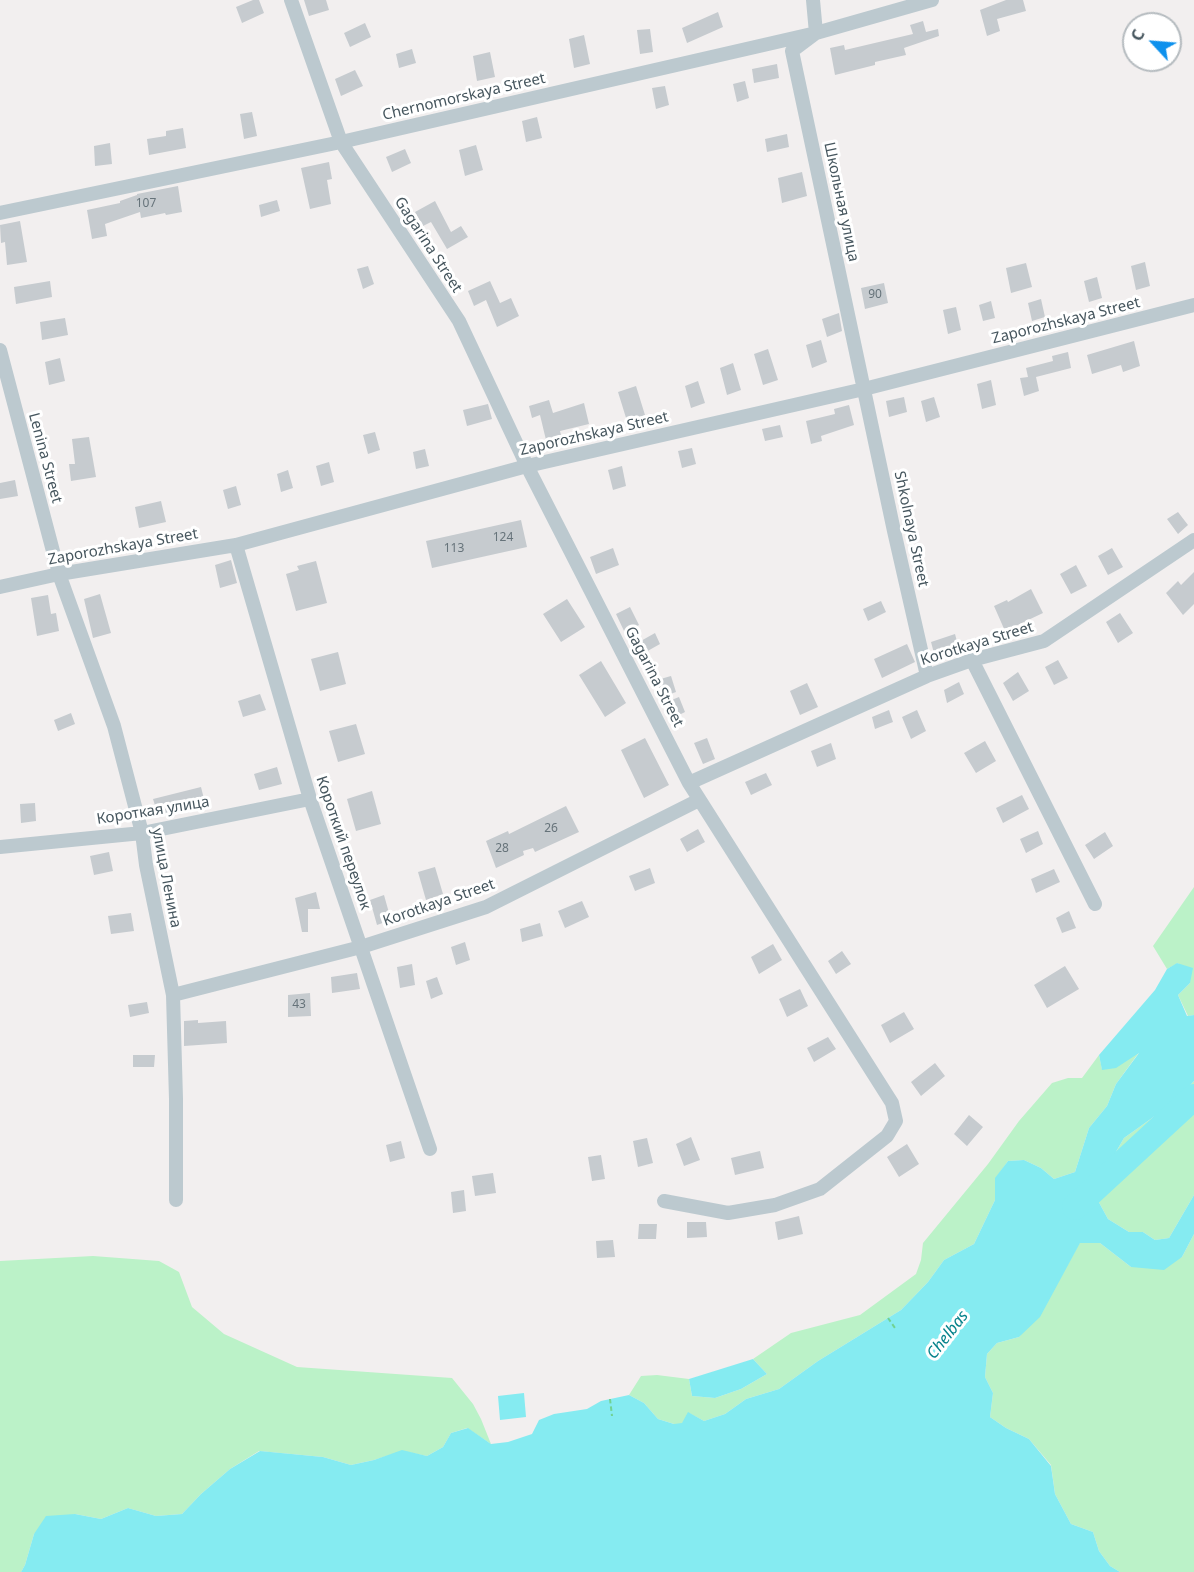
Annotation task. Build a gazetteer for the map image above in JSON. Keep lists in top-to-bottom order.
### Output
{
  "streets": {
    "street": [
      "Chernomorskaya Street",
      "Школьная улица",
      "Gagarina Street",
      "Zaporozhskaya Street",
      "Lenina Street",
      "Shkolnaya Street",
      "Korotkaya Street",
      "Короткая улица",
      "Короткий переулок",
      "улица Ленина"
    ]
  },
  "crossings": [
    ["Chernomorskaya Street", "Школьная улица"],
    ["Chernomorskaya Street", "Gagarina Street"],
    ["Школьная улица", "Zaporozhskaya Street"],
    ["Школьная улица", "Shkolnaya Street"],
    ["Gagarina Street", "Zaporozhskaya Street"],
    ["Gagarina Street", "Korotkaya Street"],
    ["Zaporozhskaya Street", "Lenina Street"],
    ["Zaporozhskaya Street", "Shkolnaya Street"],
    ["Zaporozhskaya Street", "Короткий переулок"],
    ["Zaporozhskaya Street", "улица Ленина"],
    ["Lenina Street", "улица Ленина"],
    ["Shkolnaya Street", "Korotkaya Street"],
    ["Korotkaya Street", "Короткий переулок"],
    ["Korotkaya Street", "улица Ленина"],
    ["Короткая улица", "Короткий переулок"],
    ["Короткая улица", "улица Ленина"]
  ],
  "water": ["Chelbas"],
  "house_numbers": [
    "107",
    "90",
    "124",
    "113",
    "26",
    "28",
    "43"
  ],
  "north": "top left"
}
